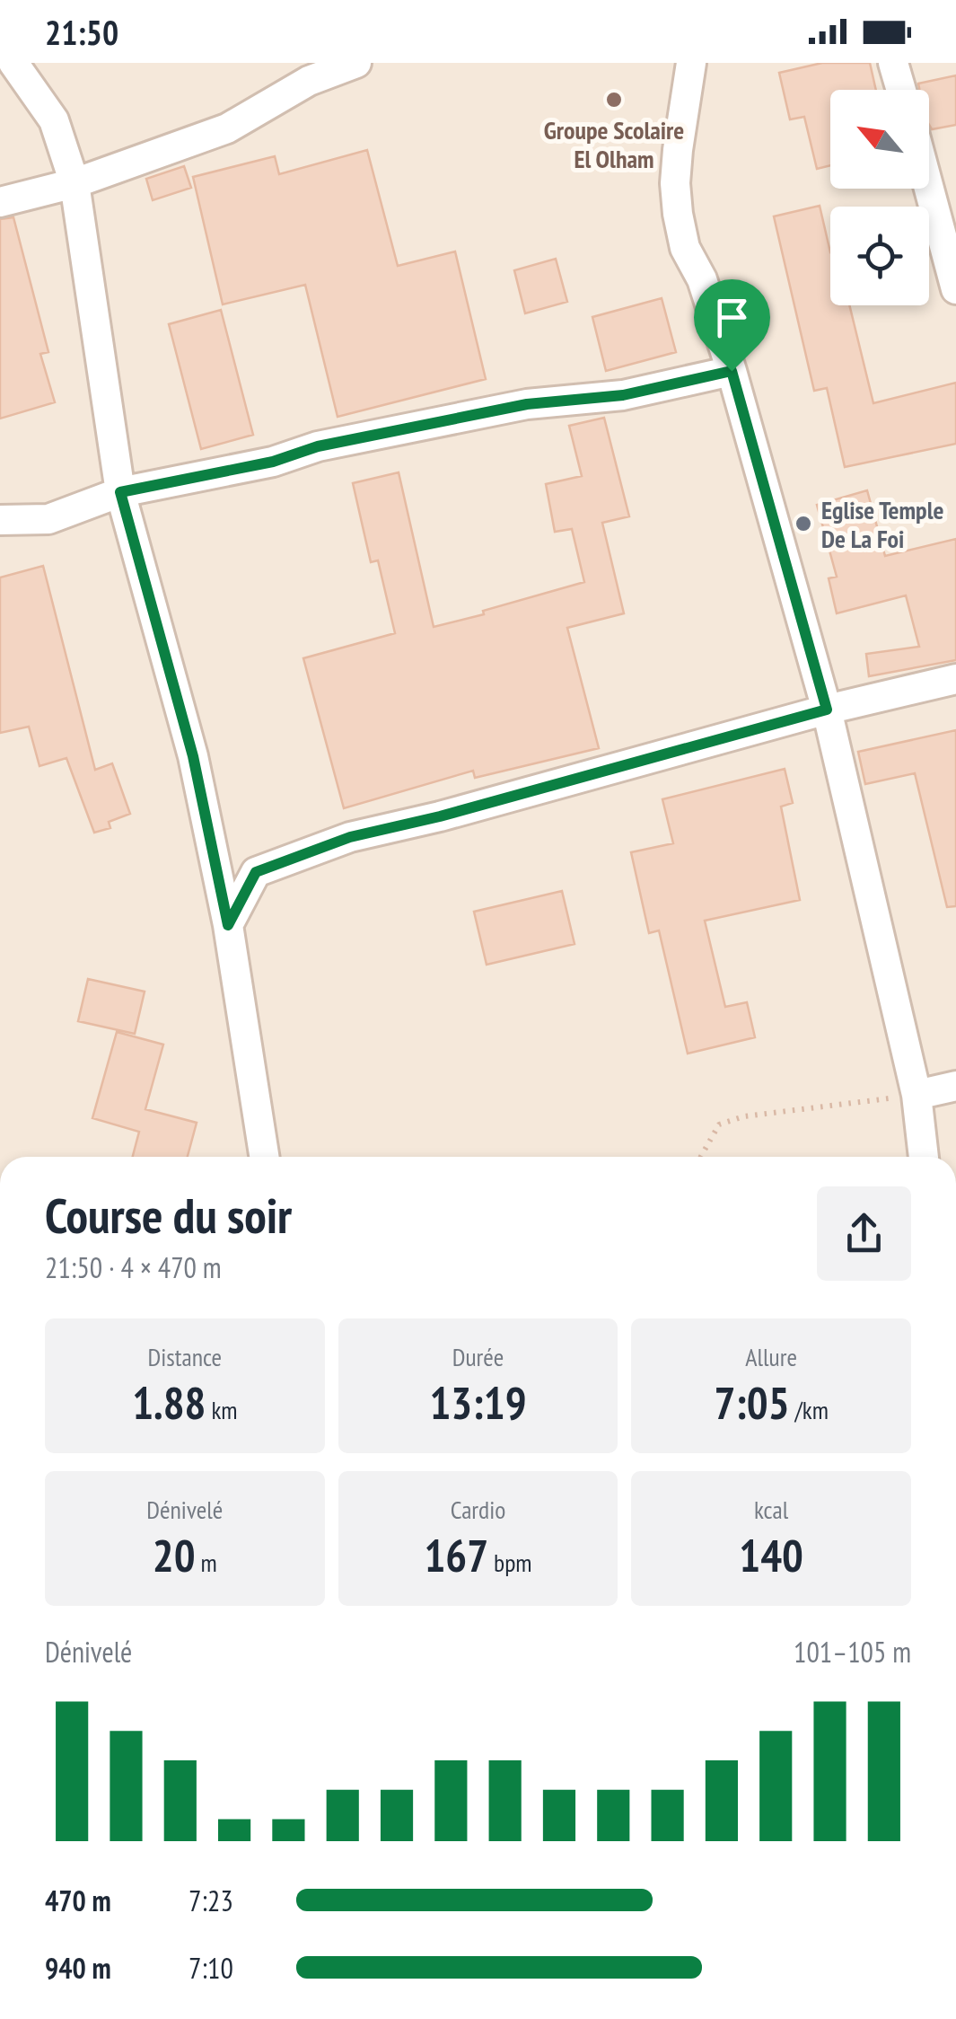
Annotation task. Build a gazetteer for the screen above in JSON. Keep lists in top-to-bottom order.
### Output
{
  "places": ["Groupe Scolaire El Olham", "Eglise Temple De La Foi"],
  "north": "top left",
  "page": {
    "status": "21:50",
    "heading": ["Course du soir", "21:50 · 4 × 470 m"],
    "stats": [
      ["Distance", "1.88 km"],
      ["Durée", "13:19"],
      ["Allure", "7:05 /km"],
      ["Dénivelé", "20 m"],
      ["Cardio", "167 bpm"],
      ["kcal", "140"]
    ],
    "chart": ["Dénivelé", "101–105 m"],
    "list": [
      {
        "name": "470 m",
        "note": "7:23"
      },
      {
        "name": "940 m",
        "note": "7:10"
      }
    ]
  }
}
